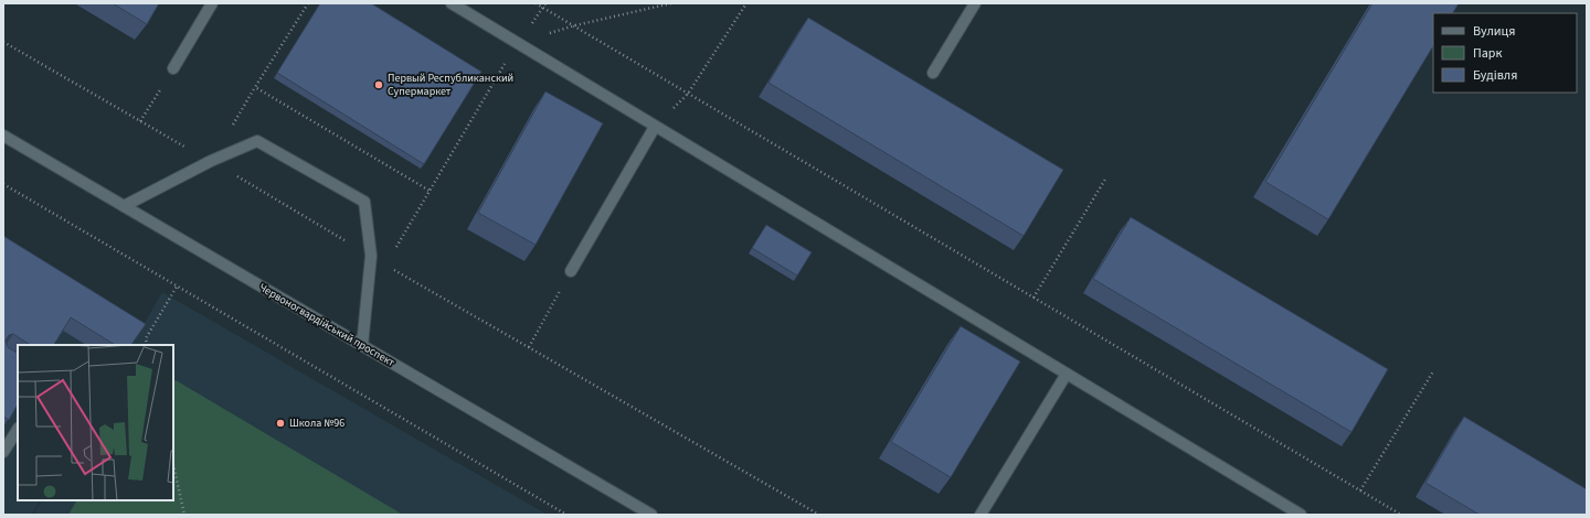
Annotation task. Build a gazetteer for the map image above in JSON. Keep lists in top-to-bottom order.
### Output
{
  "streets": {
    "main road": ["Червоногвардійський проспект"]
  },
  "places": ["Первый Республиканский Супермаркет", "Школа №96"],
  "legend": ["Вулиця", "Парк", "Будівля"]
}
